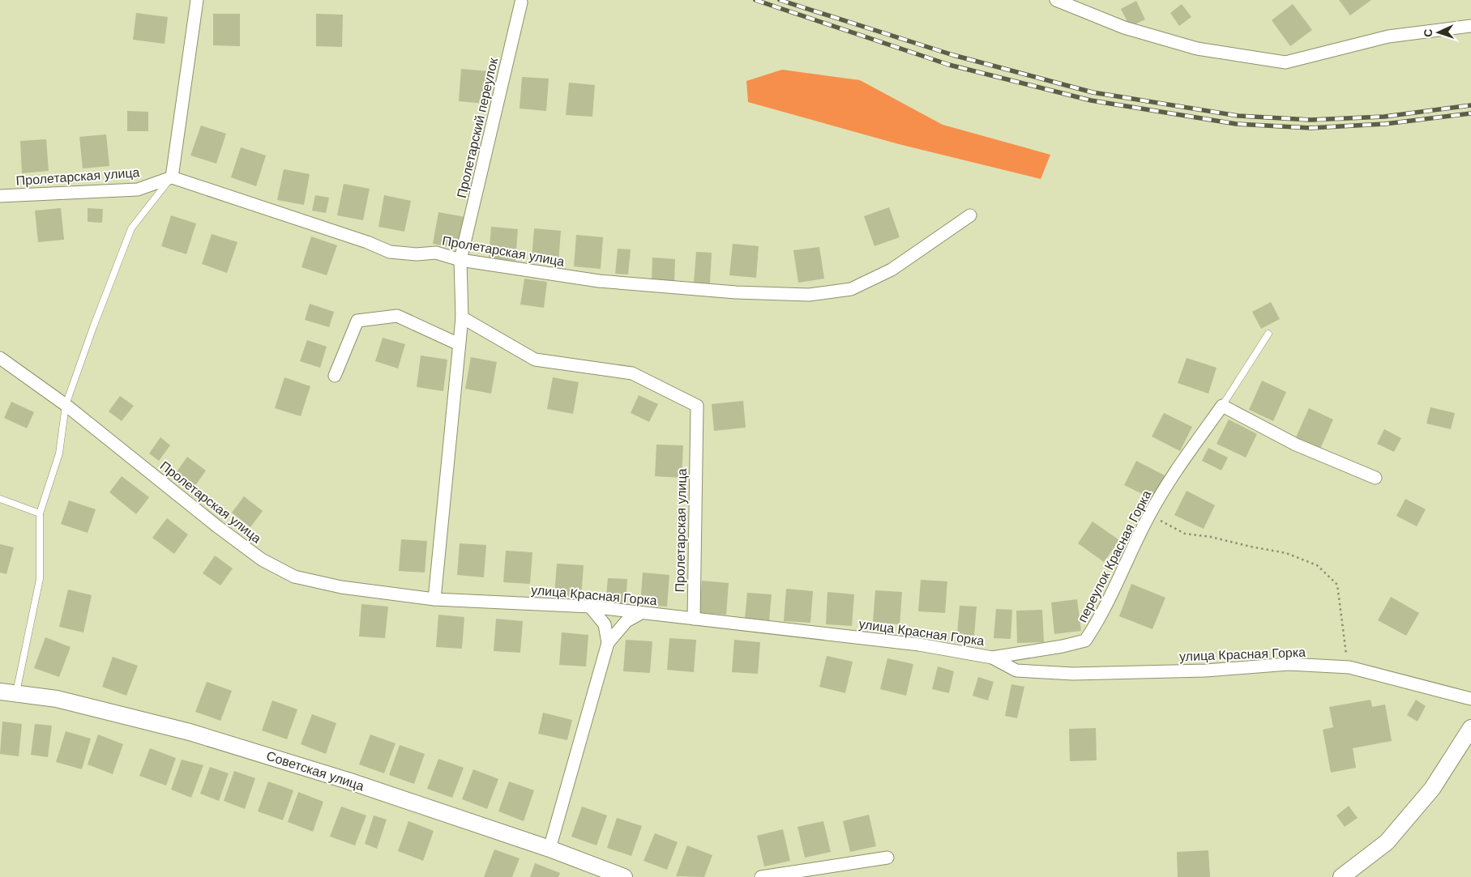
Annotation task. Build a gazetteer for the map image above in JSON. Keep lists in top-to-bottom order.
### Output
{
  "streets": {
    "main road": ["Советская улица"],
    "street": [
      "Пролетарский переулок",
      "Пролетарская улица",
      "переулок Красная Горка",
      "улица Красная Горка"
    ]
  },
  "crossings": [
    ["Пролетарский переулок", "Пролетарская улица"],
    ["Пролетарский переулок", "улица Красная Горка"],
    ["Пролетарская улица", "улица Красная Горка"],
    ["переулок Красная Горка", "улица Красная Горка"]
  ],
  "north": "left"
}
